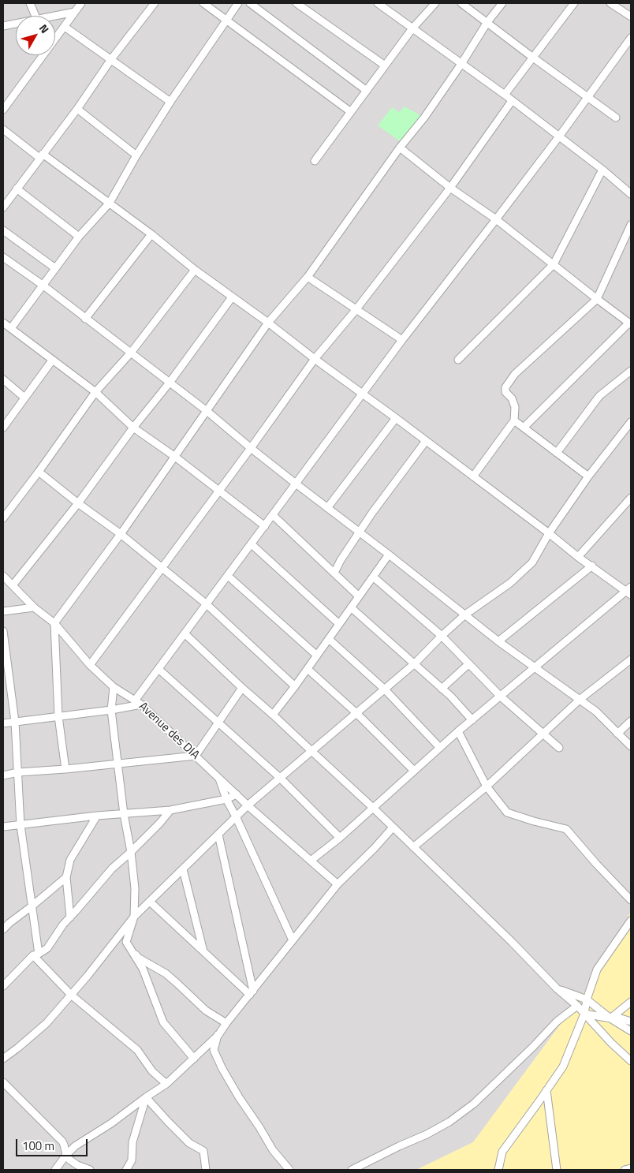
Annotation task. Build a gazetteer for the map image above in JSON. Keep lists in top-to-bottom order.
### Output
{
  "streets": {
    "street": ["Avenue des DIA"]
  },
  "scale_bar": "100 m",
  "north": "top right"
}
